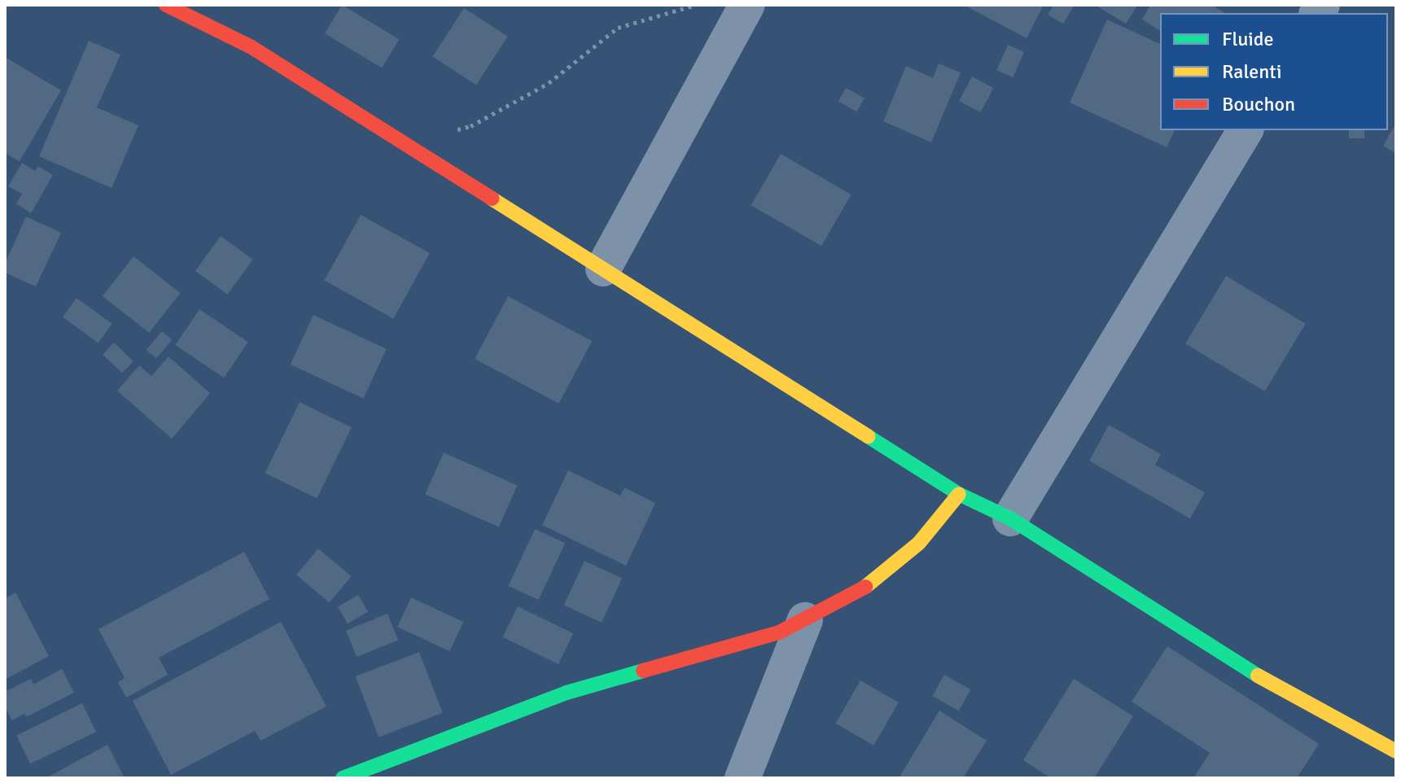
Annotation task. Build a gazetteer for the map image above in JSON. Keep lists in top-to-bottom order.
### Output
{
  "legend": ["Fluide", "Ralenti", "Bouchon"]
}
